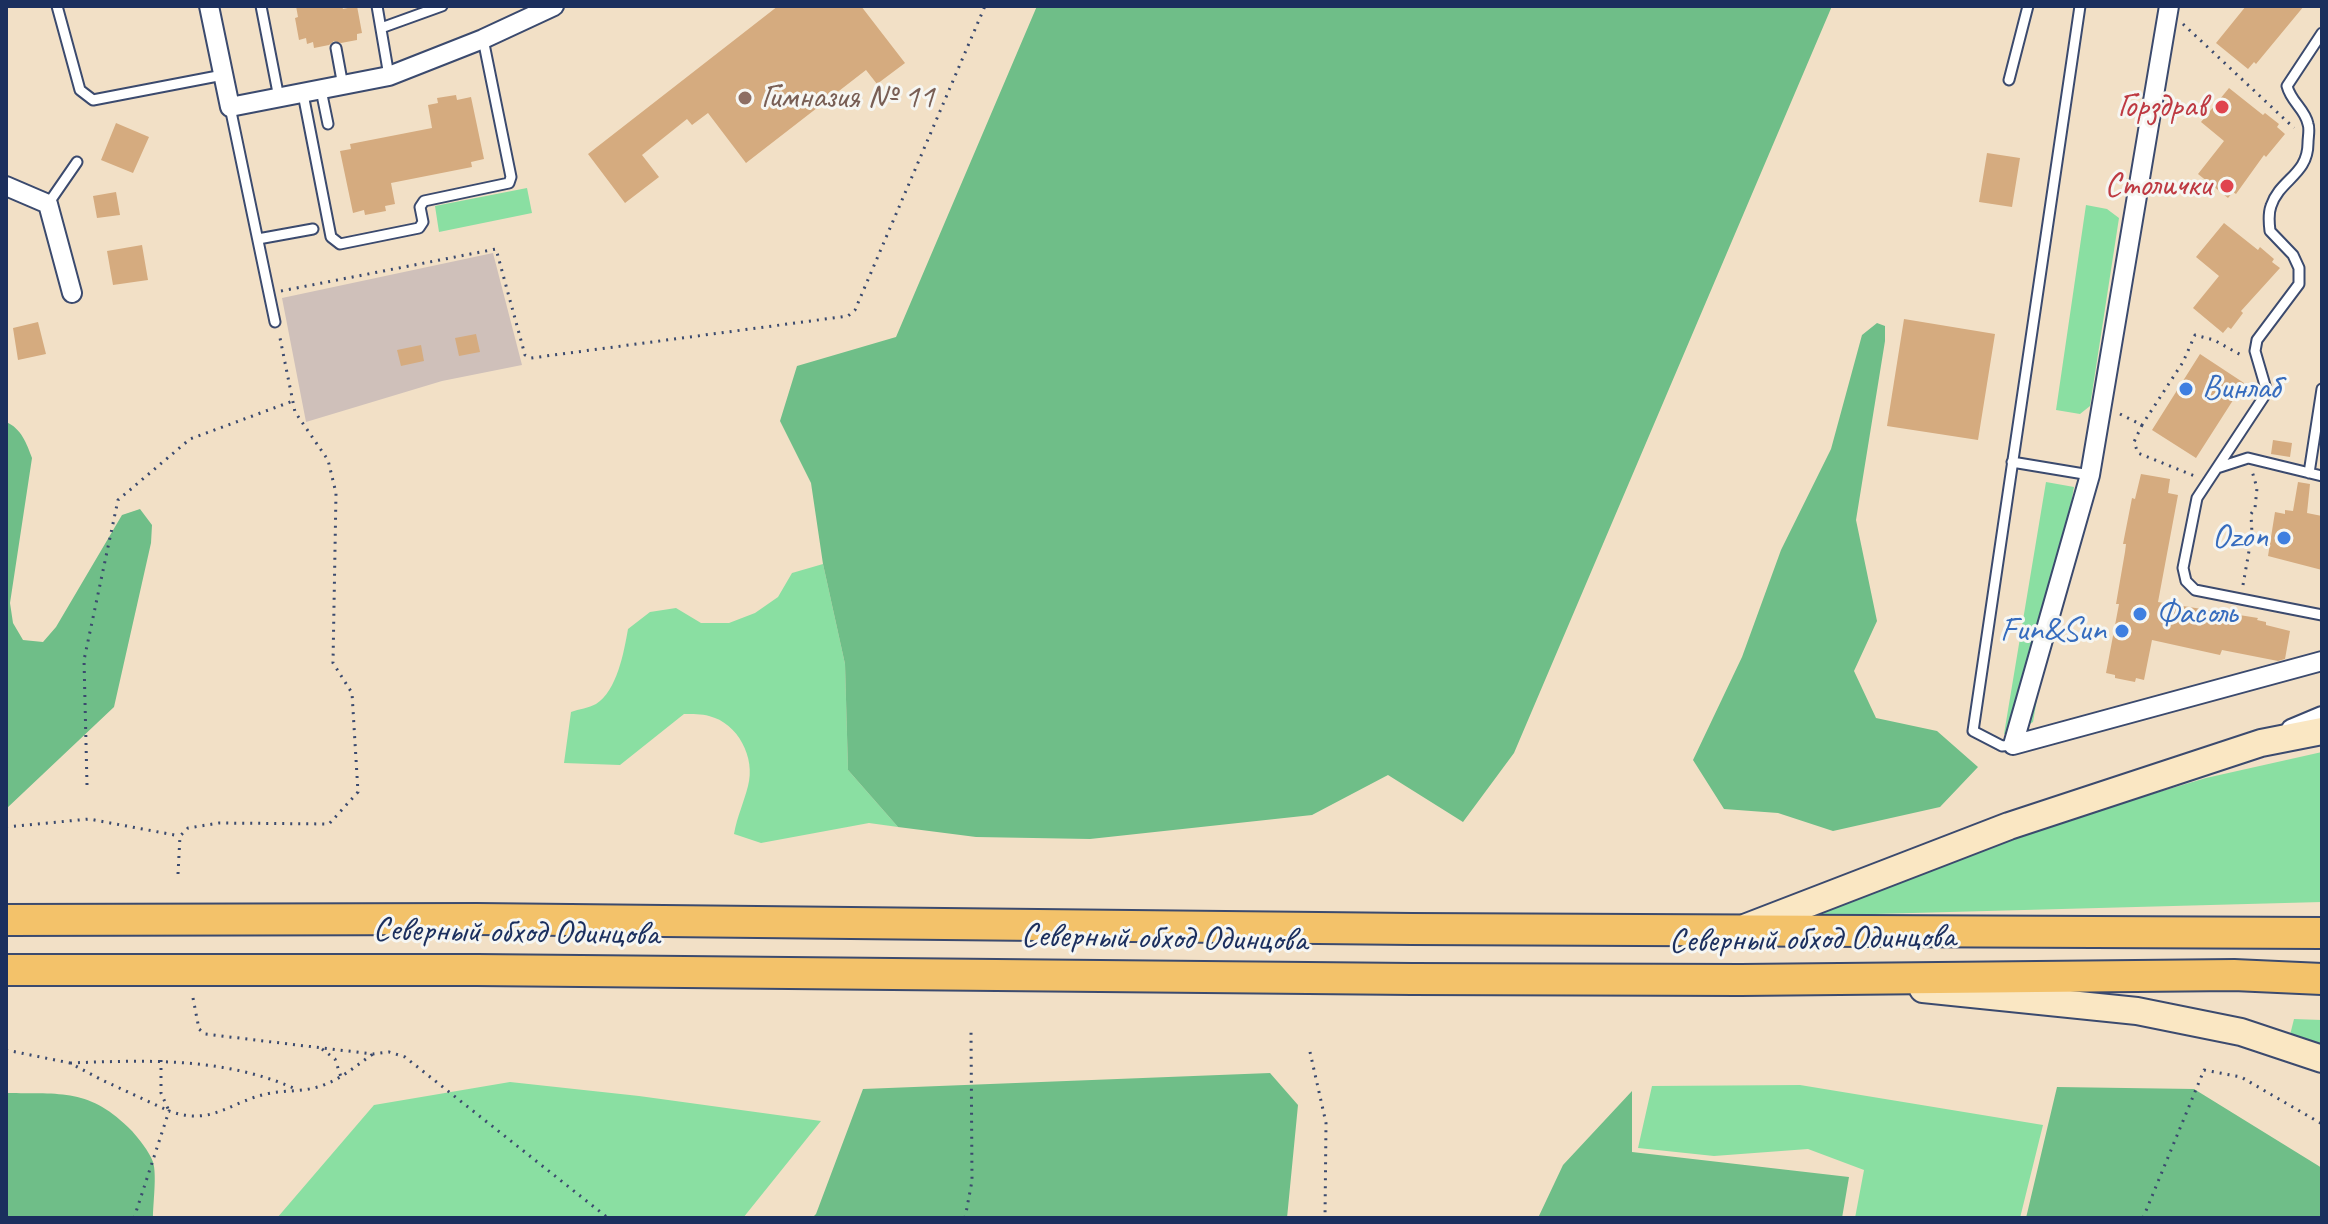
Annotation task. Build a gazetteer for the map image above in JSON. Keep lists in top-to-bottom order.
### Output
{
  "streets": {
    "highway": ["Северный обход Одинцова"]
  },
  "places": [
    "Гимназия № 11",
    "Горздрав",
    "Столички",
    "Винлаб",
    "Ozon",
    "Фасоль",
    "Fun&Sun"
  ]
}
